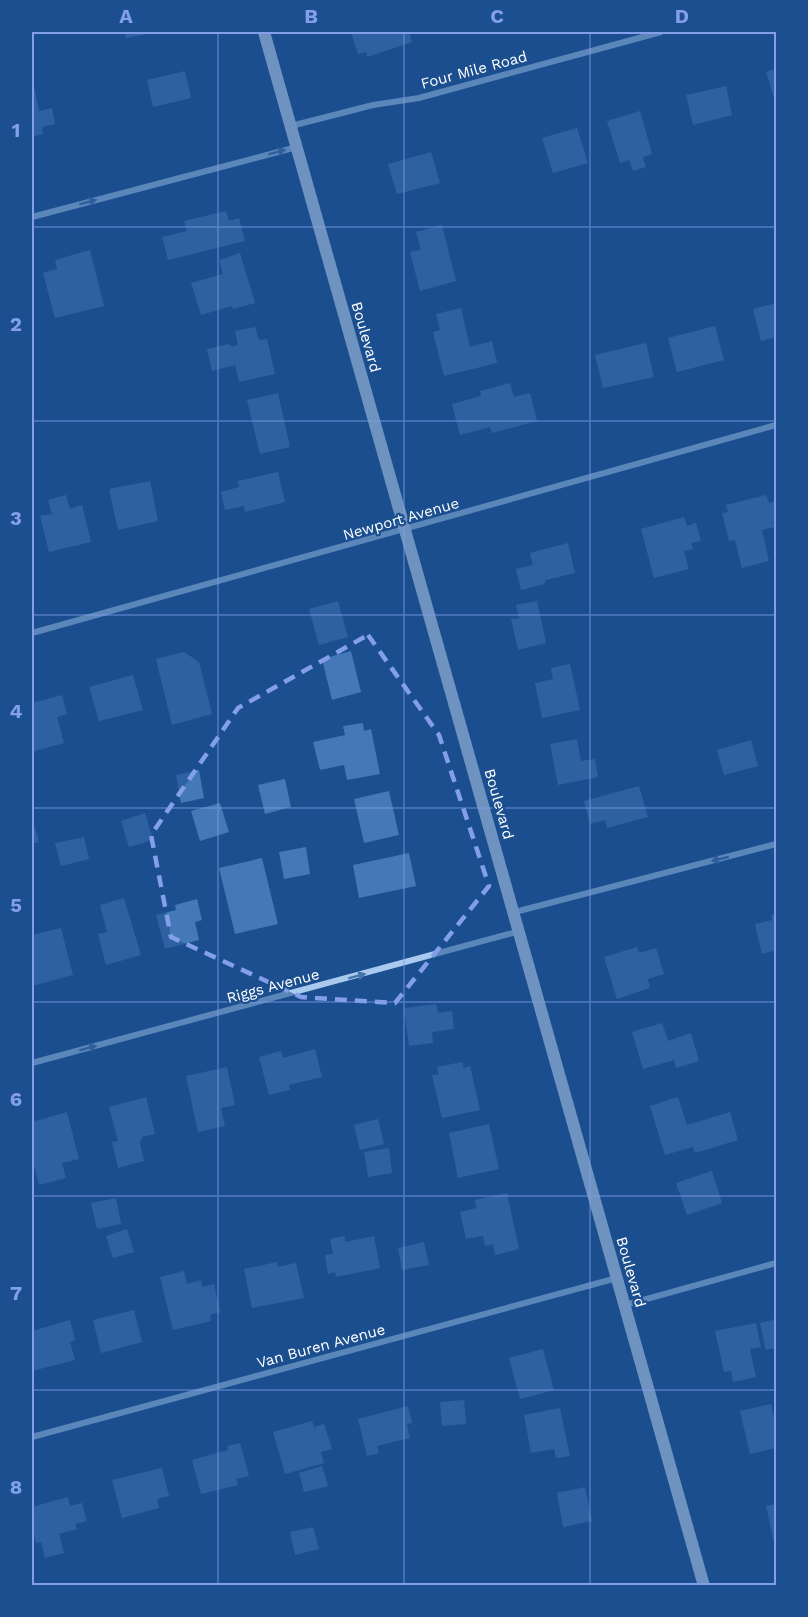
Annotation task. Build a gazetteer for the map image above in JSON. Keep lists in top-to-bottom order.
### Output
{
  "streets": {
    "main road": ["Boulevard"],
    "street": [
      "Four Mile Road",
      "Newport Avenue",
      "Riggs Avenue",
      "Van Buren Avenue"
    ]
  },
  "crossings": [
    ["Four Mile Road", "Boulevard"],
    ["Boulevard", "Newport Avenue"],
    ["Boulevard", "Riggs Avenue"],
    ["Boulevard", "Van Buren Avenue"]
  ],
  "one_way": ["Riggs Avenue"],
  "grid": {
    "columns": [
      "A",
      "B",
      "C",
      "D"
    ],
    "rows": [
      "1",
      "2",
      "3",
      "4",
      "5",
      "6",
      "7",
      "8"
    ]
  }
}
